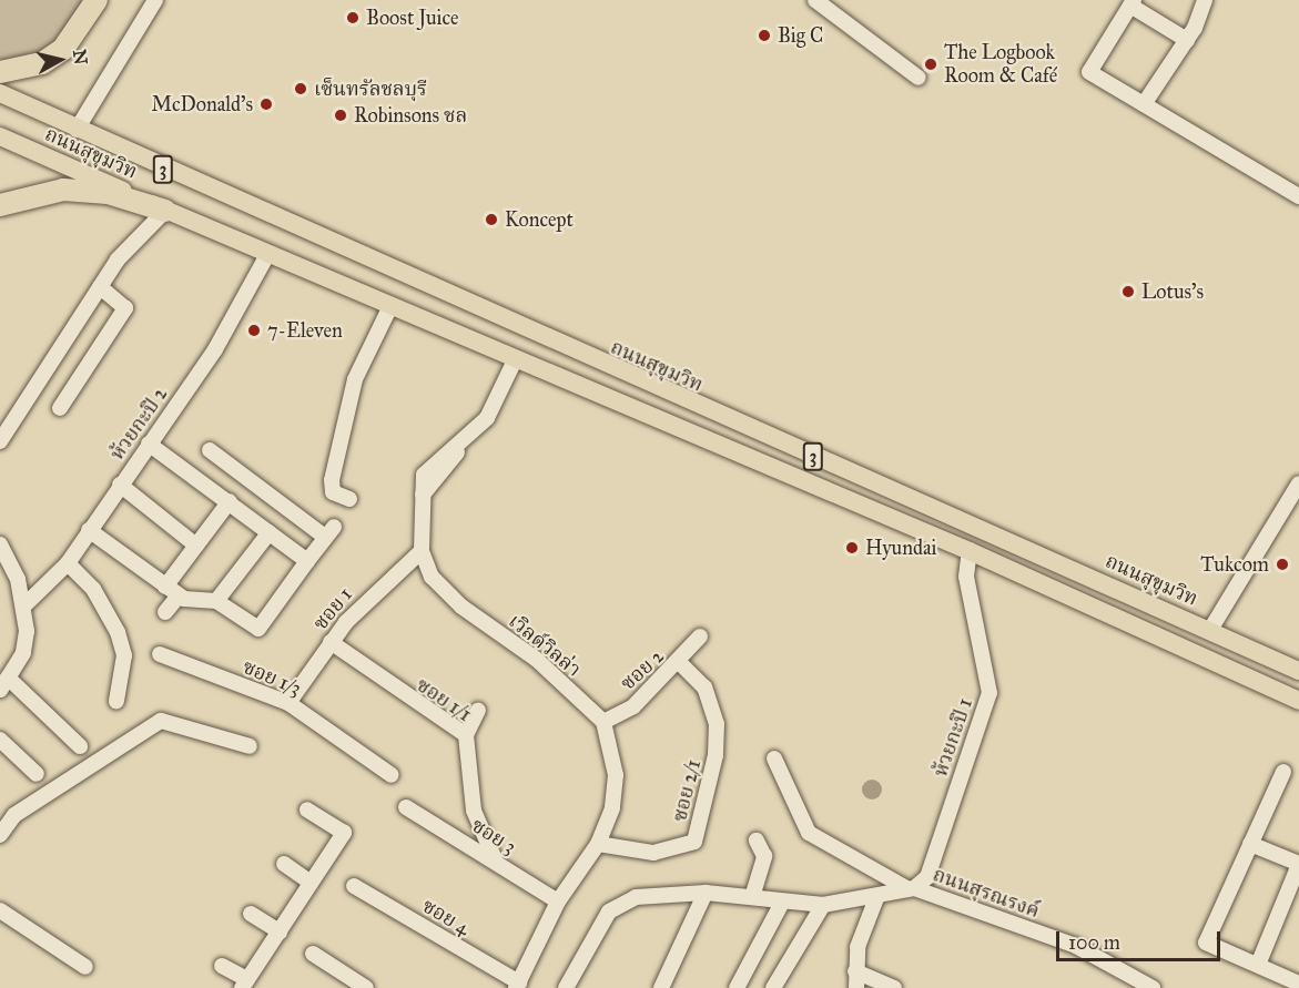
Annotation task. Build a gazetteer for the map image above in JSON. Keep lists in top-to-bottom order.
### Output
{
  "streets": {
    "main road": ["ถนนสุขุมวิท", "3"],
    "street": [
      "ห้วยกะปิ 2",
      "ซอย 1",
      "เวิลด์วิลล่า",
      "ซอย 2",
      "ซอย 1/3",
      "ซอย 1/1",
      "ห้วยกะปิ 1",
      "ซอย 2/1",
      "ซอย 3",
      "ถนนสุรณรงค์",
      "ซอย 4"
    ]
  },
  "crossings": [
    ["ถนนสุขุมวิท", "ห้วยกะปิ 2"],
    ["ถนนสุขุมวิท", "เวิลด์วิลล่า"],
    ["ถนนสุขุมวิท", "ห้วยกะปิ 1"],
    ["ซอย 1", "เวิลด์วิลล่า"],
    ["ซอย 1", "ซอย 1/3"],
    ["ซอย 1", "ซอย 1/1"],
    ["เวิลด์วิลล่า", "ซอย 2"],
    ["ซอย 2", "ซอย 2/1"],
    ["ซอย 1/1", "ซอย 3"],
    ["ห้วยกะปิ 1", "ถนนสุรณรงค์"]
  ],
  "places": [
    "Boost Juice",
    "Big C",
    "The Logbook Room & Café",
    "เซ็นทรัลชลบุรี",
    "McDonald's",
    "Robinsons ชล",
    "Koncept",
    "Lotus's",
    "7-Eleven",
    "Hyundai",
    "Tukcom"
  ],
  "scale_bar": "100 m",
  "north": "right"
}
